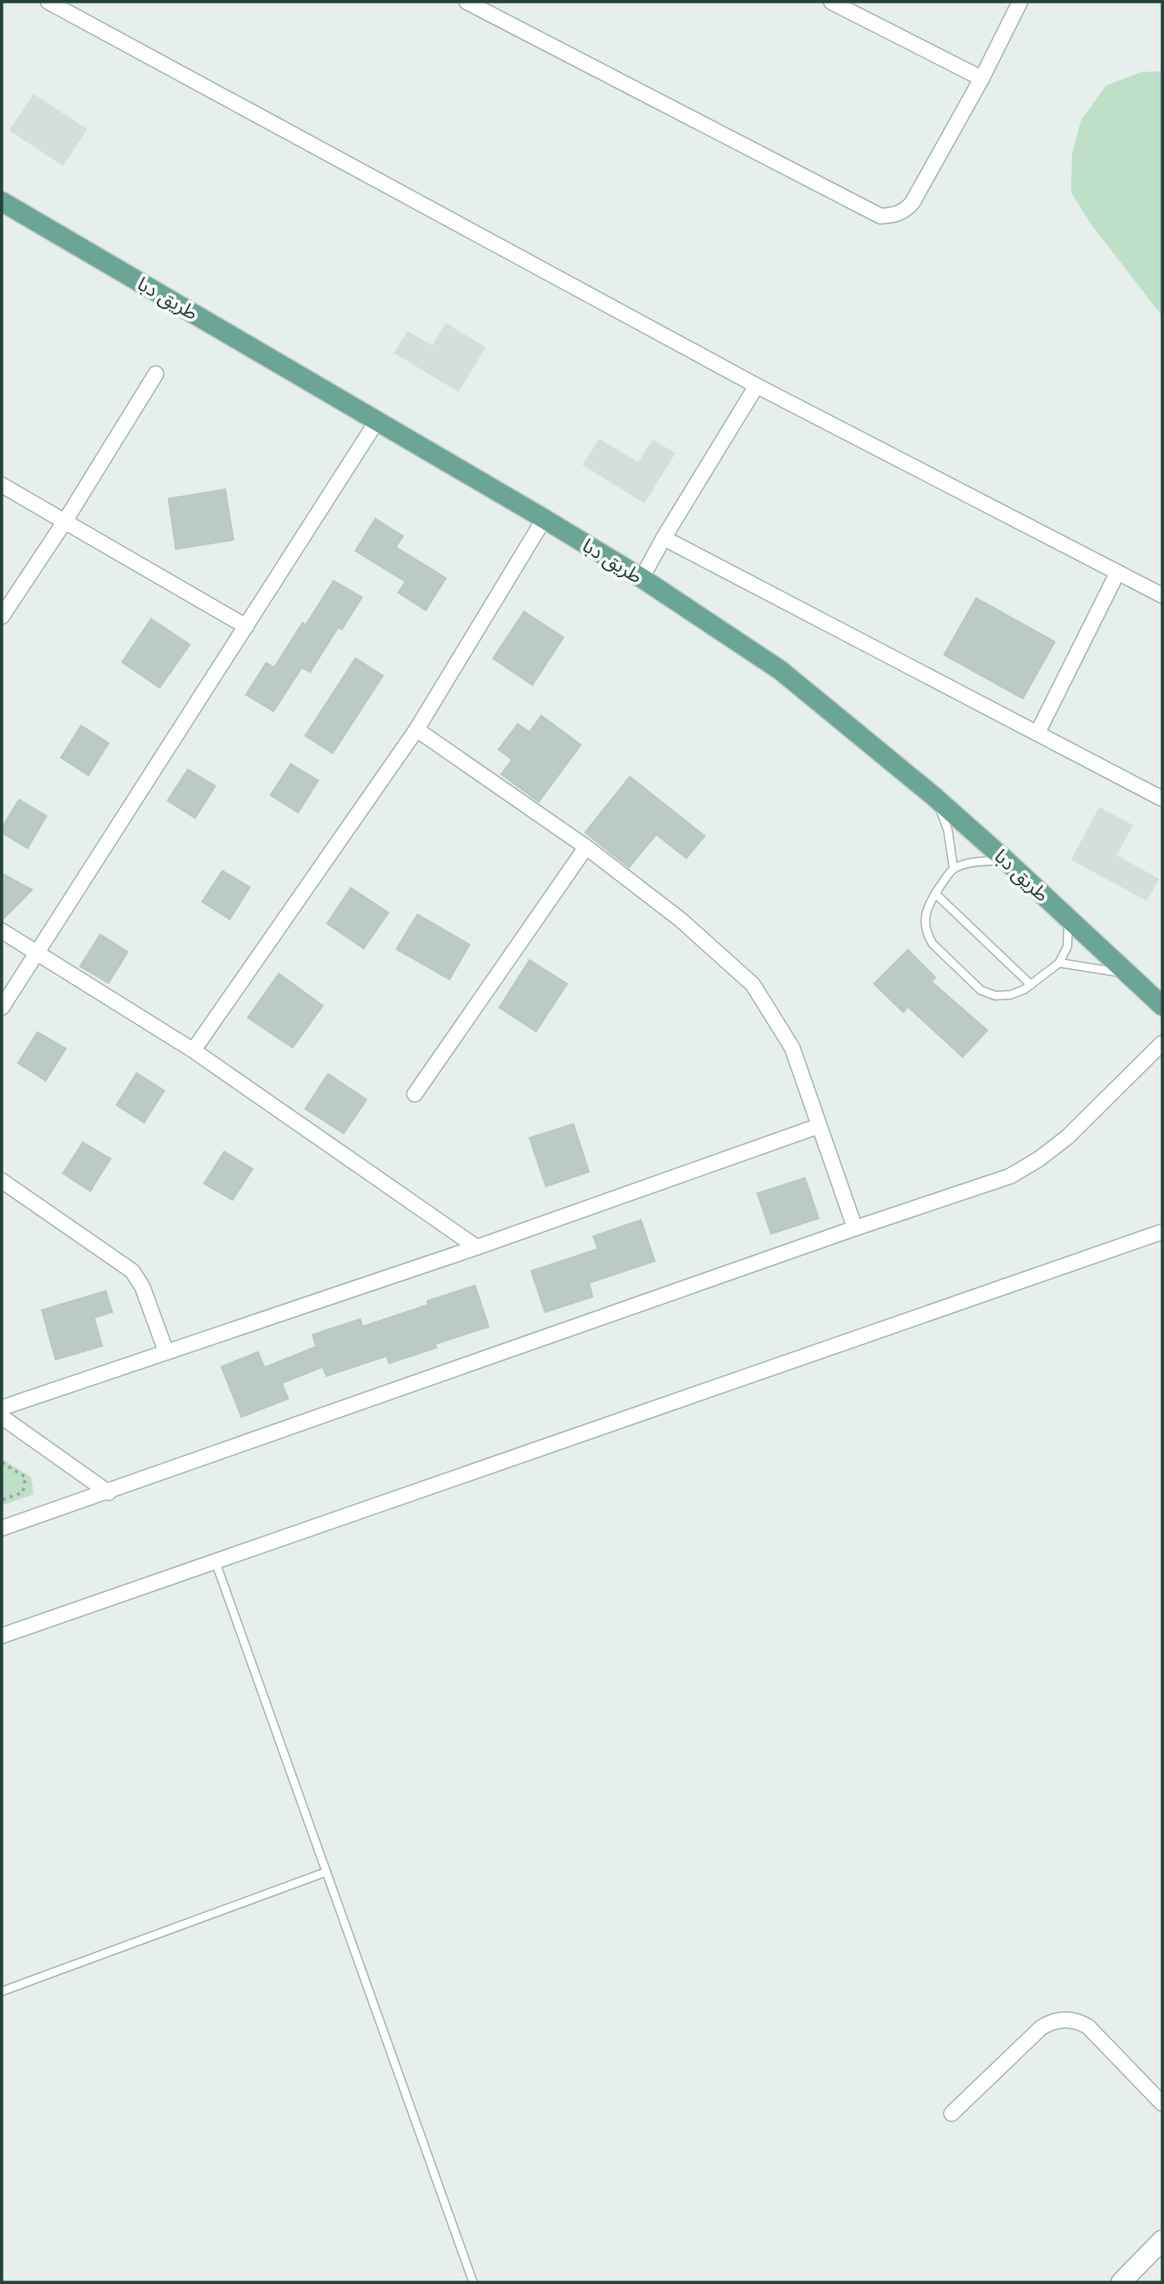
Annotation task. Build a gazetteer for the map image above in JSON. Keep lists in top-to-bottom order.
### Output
{
  "streets": {
    "main road": ["طريق دبا"]
  }
}
